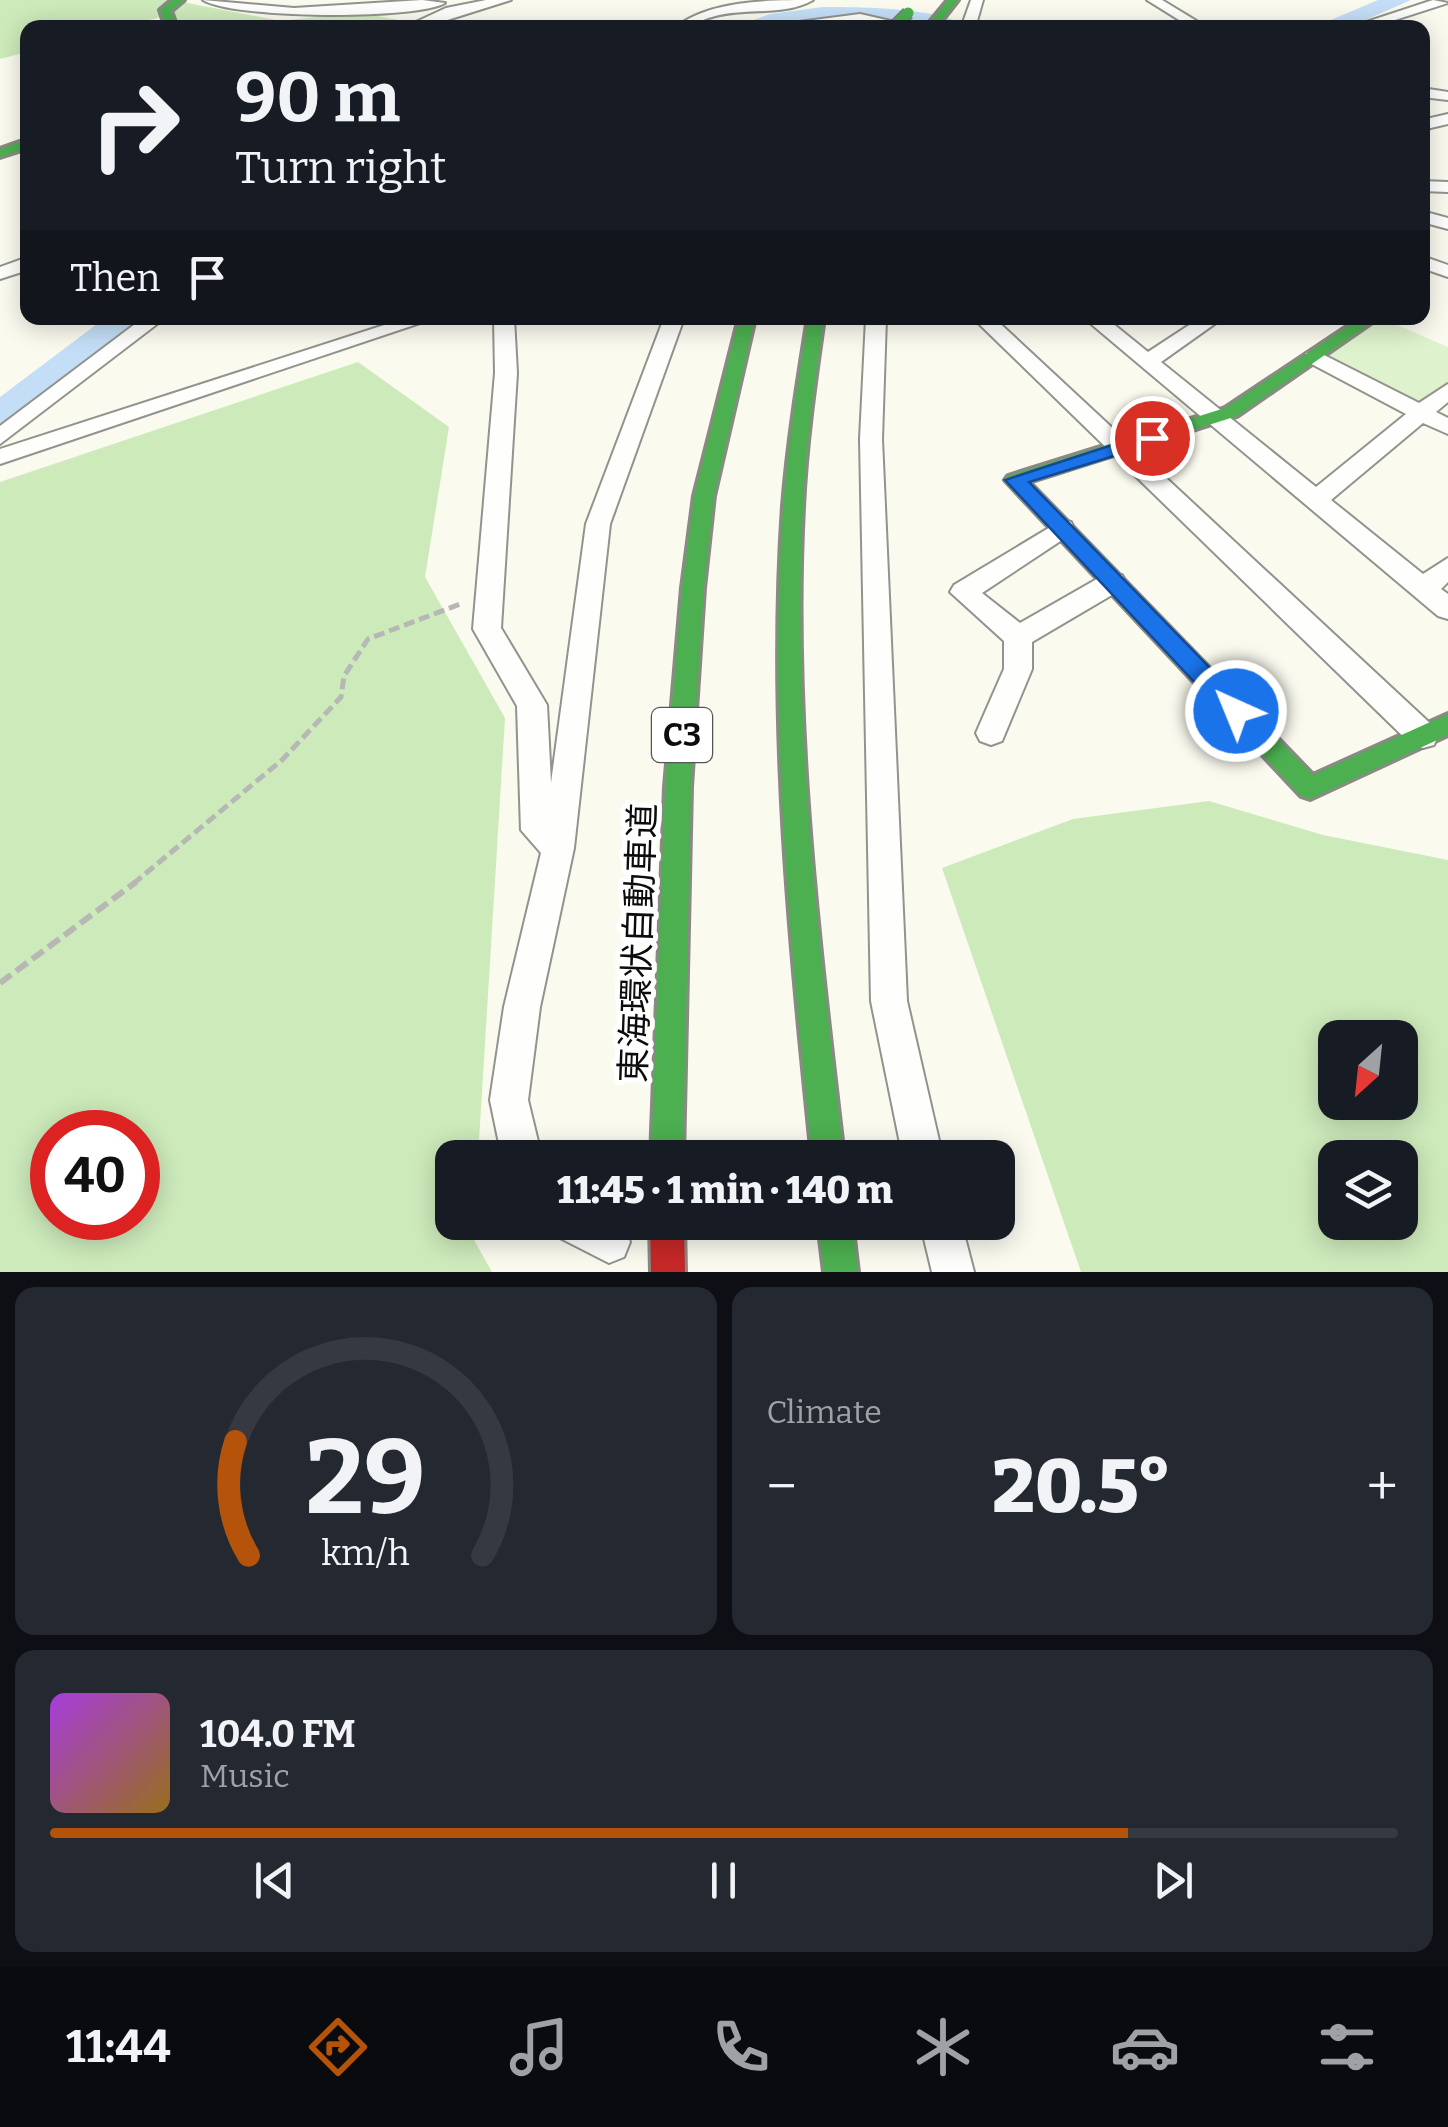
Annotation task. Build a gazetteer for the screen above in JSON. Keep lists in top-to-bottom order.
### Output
{
  "streets": {
    "main road": ["C3", "東海環状自動車道"]
  },
  "north": "bottom left",
  "page": {
    "turn": ["90 m", "Turn right"],
    "then": "Then",
    "limit": "40",
    "trip": "11:45 · 1 min · 140 m",
    "tile": "Climate",
    "heat": ["−", "20.5°", "+"],
    "song": ["104.0 FM", "Music"],
    "tabs": "11:44",
    "gauge": ["29", "km/h"]
  }
}
